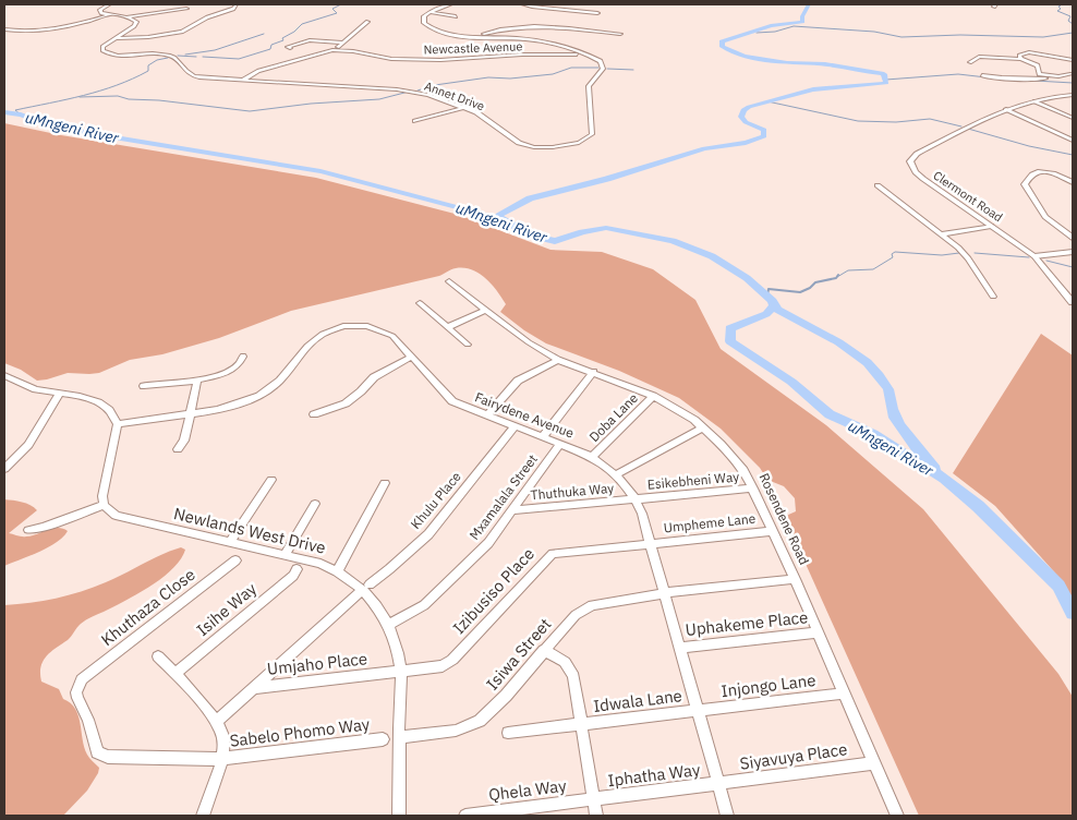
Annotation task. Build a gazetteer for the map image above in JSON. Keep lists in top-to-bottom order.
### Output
{
  "streets": {
    "street": [
      "Newcastle Avenue",
      "Annet Drive",
      "Clermont Road",
      "Fairydene Avenue",
      "Doba Lane",
      "Esikebheni Way",
      "Thuthuka Way",
      "Mxamalala Street",
      "Khulu Place",
      "Rosendene Road",
      "Umpheme Lane",
      "Newlands West Drive",
      "Izibusiso Place",
      "Khuthaza Close",
      "Isihe Way",
      "Uphakeme Place",
      "Isiwa Street",
      "Umjaho Place",
      "Injongo Lane",
      "Idwala Lane",
      "Sabelo Phomo Way",
      "Siyavuya Place",
      "Iphatha Way",
      "Qhela Way"
    ]
  },
  "crossings": [
    ["Newcastle Avenue", "Annet Drive"],
    ["Fairydene Avenue", "Doba Lane"],
    ["Fairydene Avenue", "Esikebheni Way"],
    ["Fairydene Avenue", "Thuthuka Way"],
    ["Fairydene Avenue", "Mxamalala Street"],
    ["Fairydene Avenue", "Khulu Place"],
    ["Fairydene Avenue", "Umpheme Lane"],
    ["Fairydene Avenue", "Izibusiso Place"],
    ["Fairydene Avenue", "Uphakeme Place"],
    ["Fairydene Avenue", "Isiwa Street"],
    ["Fairydene Avenue", "Injongo Lane"],
    ["Fairydene Avenue", "Idwala Lane"],
    ["Fairydene Avenue", "Siyavuya Place"],
    ["Fairydene Avenue", "Iphatha Way"],
    ["Doba Lane", "Rosendene Road"],
    ["Esikebheni Way", "Thuthuka Way"],
    ["Esikebheni Way", "Rosendene Road"],
    ["Thuthuka Way", "Mxamalala Street"],
    ["Mxamalala Street", "Newlands West Drive"],
    ["Khulu Place", "Newlands West Drive"],
    ["Khulu Place", "Umjaho Place"],
    ["Rosendene Road", "Umpheme Lane"],
    ["Rosendene Road", "Uphakeme Place"],
    ["Rosendene Road", "Isiwa Street"],
    ["Rosendene Road", "Injongo Lane"],
    ["Rosendene Road", "Siyavuya Place"],
    ["Umpheme Lane", "Izibusiso Place"],
    ["Newlands West Drive", "Izibusiso Place"],
    ["Newlands West Drive", "Isiwa Street"],
    ["Newlands West Drive", "Umjaho Place"],
    ["Izibusiso Place", "Umjaho Place"],
    ["Khuthaza Close", "Sabelo Phomo Way"],
    ["Injongo Lane", "Idwala Lane"],
    ["Siyavuya Place", "Iphatha Way"],
    ["Iphatha Way", "Qhela Way"]
  ],
  "water": ["uMngeni River"]
}
